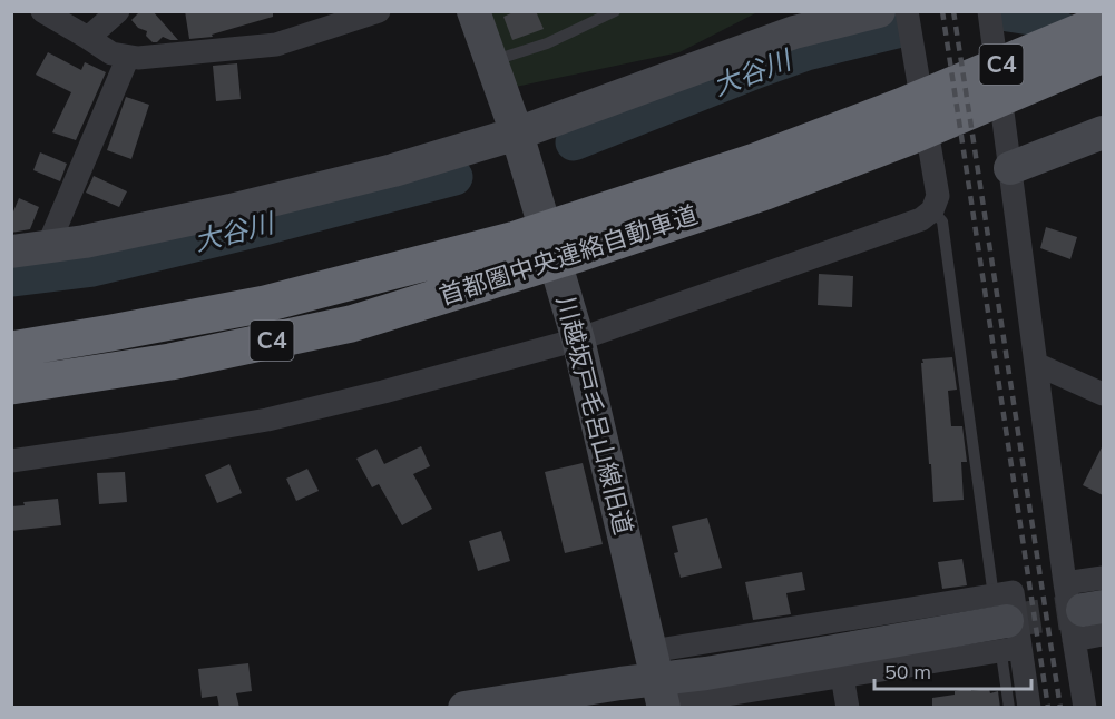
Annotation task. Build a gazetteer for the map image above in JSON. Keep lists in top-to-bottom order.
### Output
{
  "streets": {
    "highway": ["C4", "首都圏中央連絡自動車道"],
    "street": ["川越坂戸毛呂山線旧道"]
  },
  "water": ["大谷川"],
  "scale_bar": "50 m"
}
